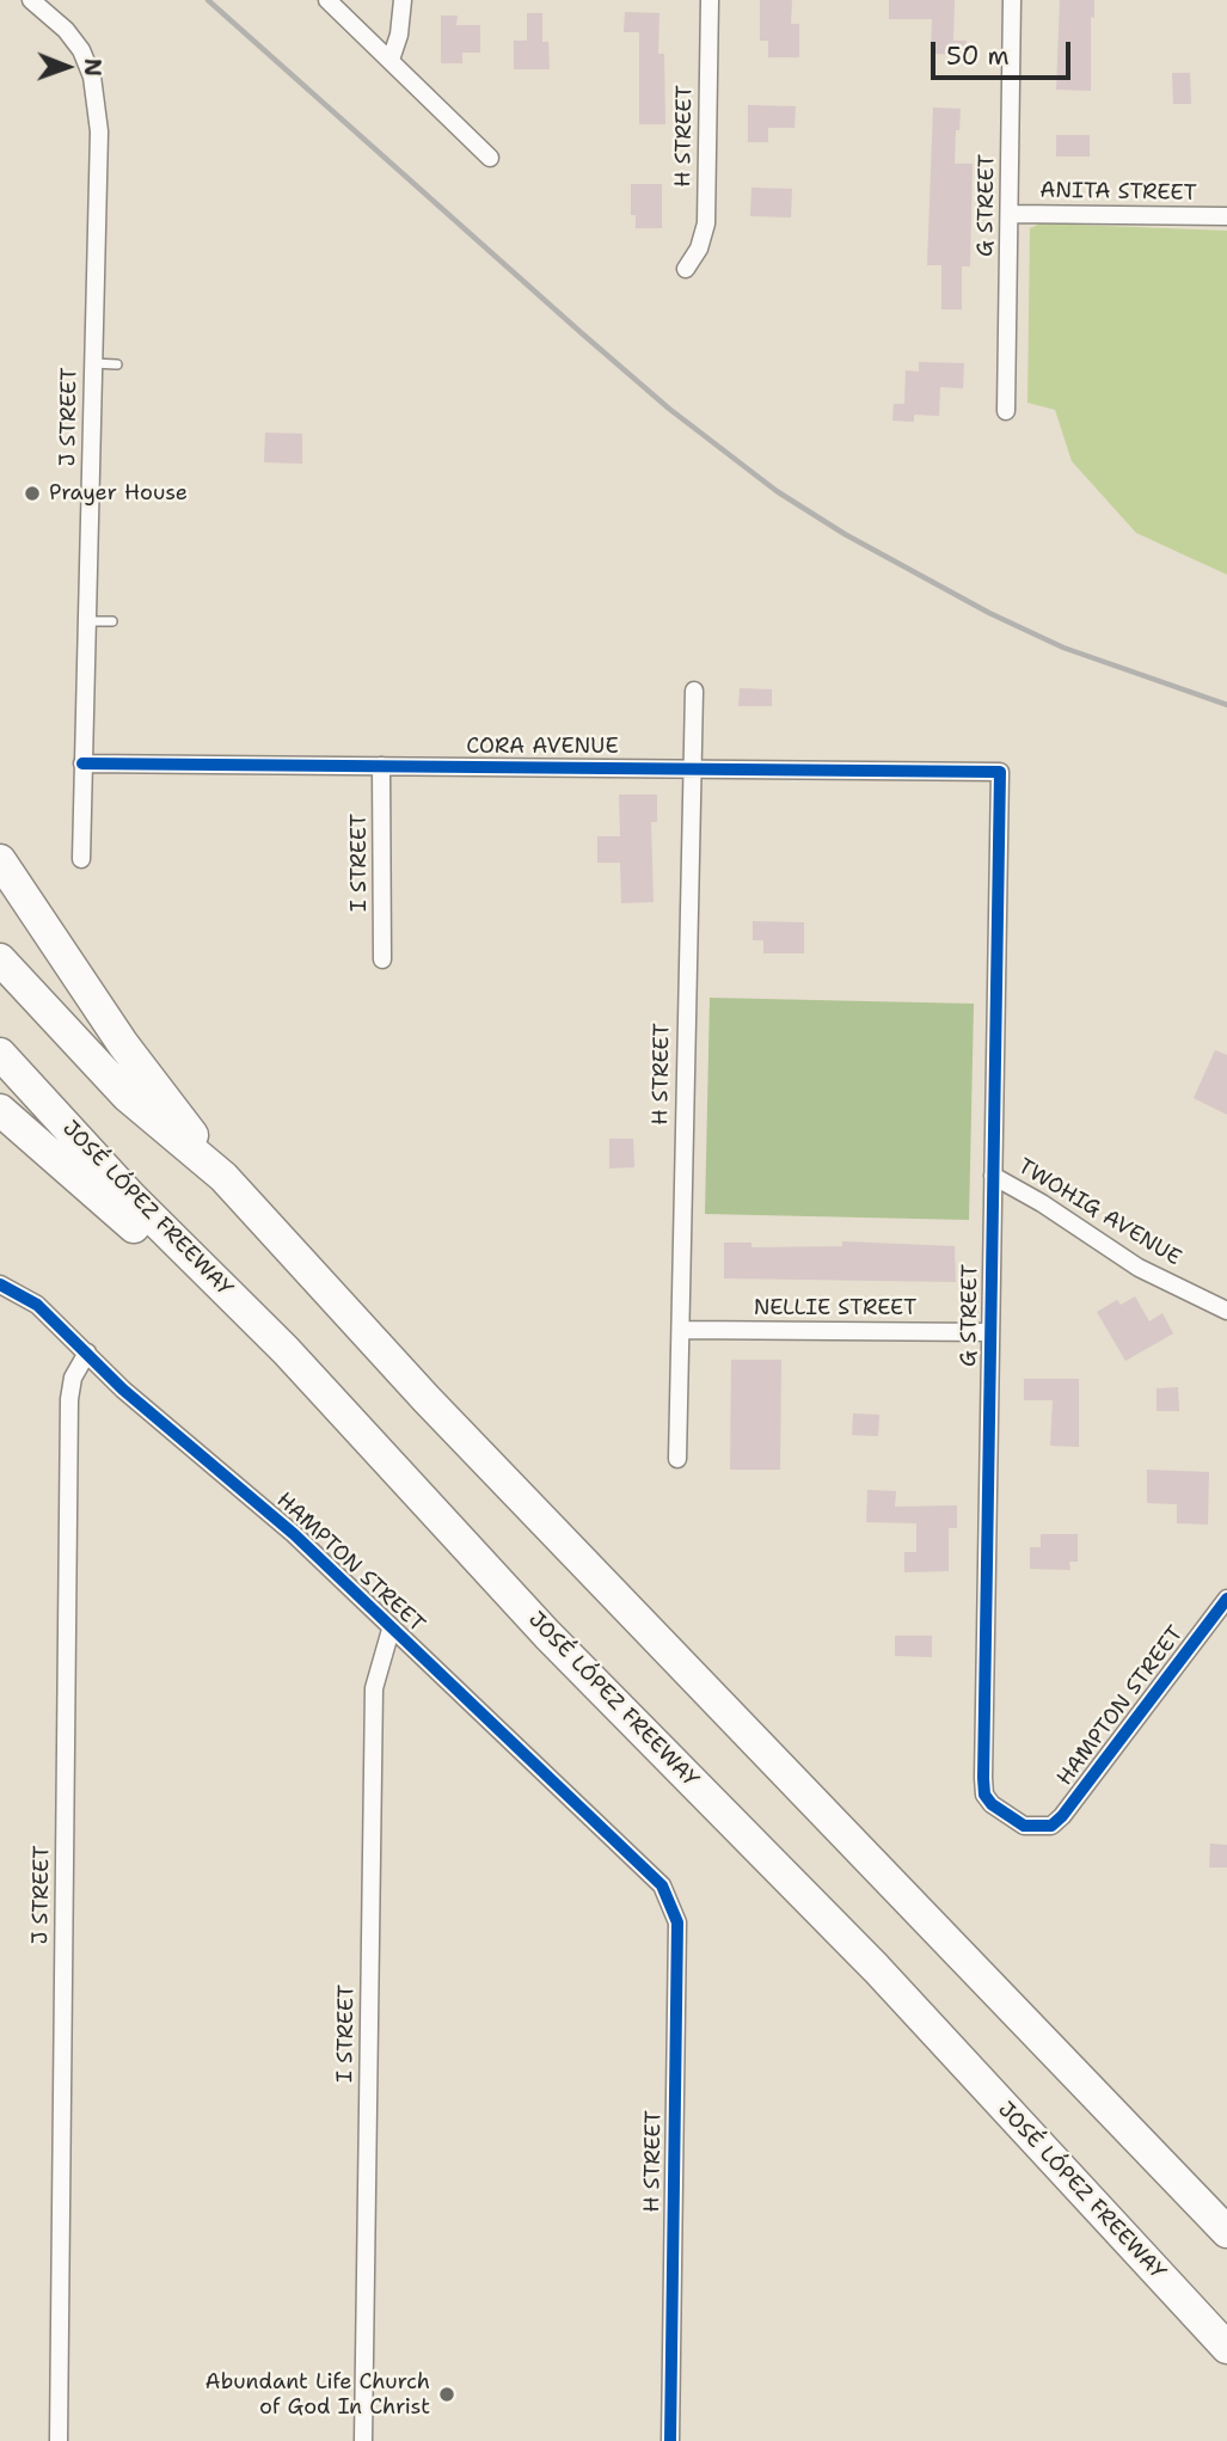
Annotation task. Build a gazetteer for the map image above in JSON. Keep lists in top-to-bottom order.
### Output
{
  "streets": {
    "highway": ["JOSÉ LÓPEZ FREEWAY"],
    "street": [
      "H STREET",
      "ANITA STREET",
      "G STREET",
      "J STREET",
      "CORA AVENUE",
      "I STREET",
      "TWOHIG AVENUE",
      "NELLIE STREET",
      "HAMPTON STREET"
    ]
  },
  "crossings": [
    ["H STREET", "CORA AVENUE"],
    ["H STREET", "NELLIE STREET"],
    ["H STREET", "HAMPTON STREET"],
    ["ANITA STREET", "G STREET"],
    ["G STREET", "CORA AVENUE"],
    ["G STREET", "TWOHIG AVENUE"],
    ["G STREET", "NELLIE STREET"],
    ["G STREET", "HAMPTON STREET"],
    ["J STREET", "CORA AVENUE"],
    ["J STREET", "HAMPTON STREET"],
    ["CORA AVENUE", "I STREET"],
    ["I STREET", "HAMPTON STREET"]
  ],
  "places": ["Prayer House", "Abundant Life Church of God In Christ"],
  "scale_bar": "50 m",
  "north": "right"
}
